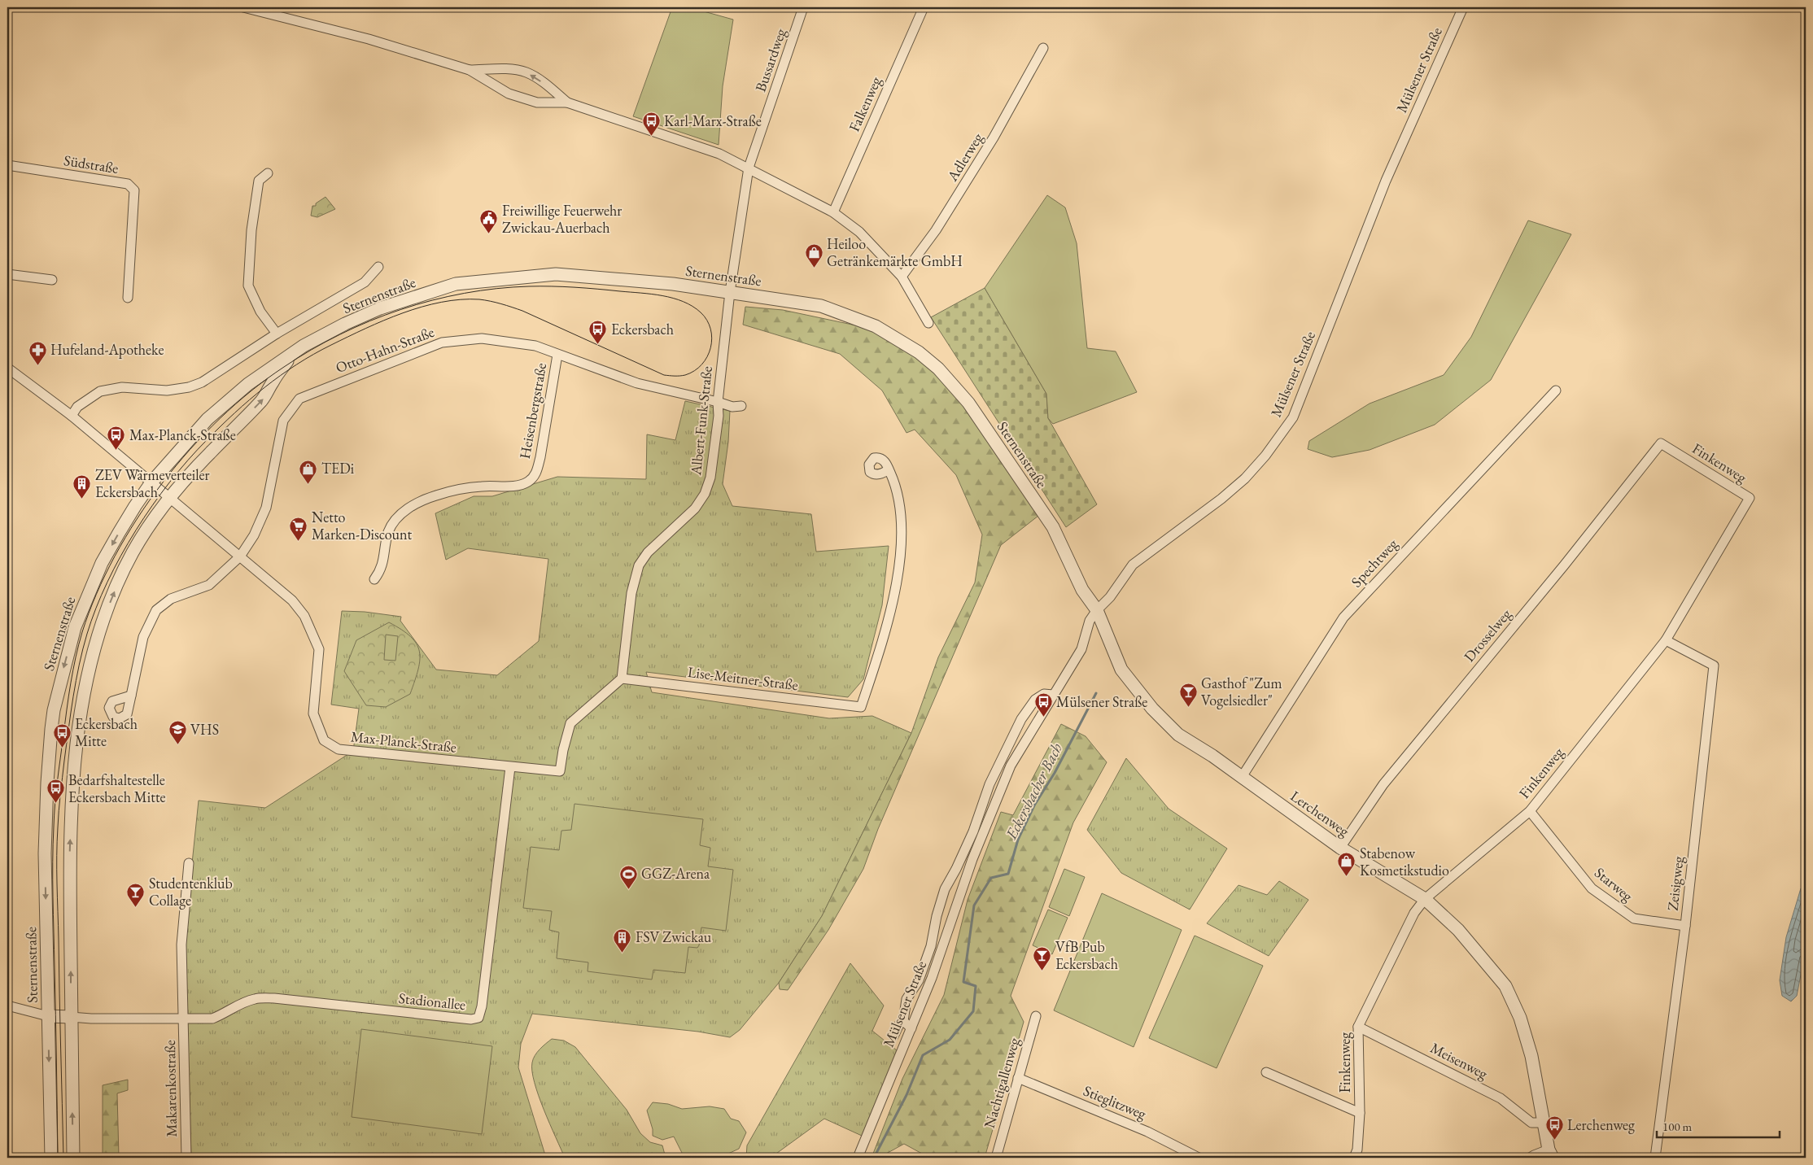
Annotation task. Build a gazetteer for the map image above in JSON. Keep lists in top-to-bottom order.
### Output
{
  "streets": {
    "street": [
      "Bussardweg",
      "Mülsener Straße",
      "Falkenweg",
      "Adlerweg",
      "Südstraße",
      "Sternenstraße",
      "Otto-Hahn-Straße",
      "Heisenbergstraße",
      "Albert-Funk-Straße",
      "Finkenweg",
      "Spechtweg",
      "Drosselweg",
      "Lise-Meitner-Straße",
      "Max-Planck-Straße",
      "Lerchenweg",
      "Zeisigweg",
      "Starweg",
      "Stadionallee",
      "Meisenweg",
      "Nachtigallenweg",
      "Makarenkostraße",
      "Stieglitzweg"
    ]
  },
  "crossings": [
    ["Bussardweg", "Albert-Funk-Straße"],
    ["Mülsener Straße", "Sternenstraße"],
    ["Mülsener Straße", "Lerchenweg"],
    ["Sternenstraße", "Albert-Funk-Straße"],
    ["Sternenstraße", "Max-Planck-Straße"],
    ["Sternenstraße", "Lerchenweg"],
    ["Sternenstraße", "Makarenkostraße"],
    ["Otto-Hahn-Straße", "Heisenbergstraße"],
    ["Otto-Hahn-Straße", "Albert-Funk-Straße"],
    ["Otto-Hahn-Straße", "Max-Planck-Straße"],
    ["Albert-Funk-Straße", "Lise-Meitner-Straße"],
    ["Albert-Funk-Straße", "Max-Planck-Straße"],
    ["Finkenweg", "Drosselweg"],
    ["Finkenweg", "Lerchenweg"],
    ["Finkenweg", "Zeisigweg"],
    ["Finkenweg", "Starweg"],
    ["Finkenweg", "Meisenweg"],
    ["Spechtweg", "Lerchenweg"],
    ["Drosselweg", "Lerchenweg"],
    ["Lise-Meitner-Straße", "Max-Planck-Straße"],
    ["Max-Planck-Straße", "Stadionallee"],
    ["Lerchenweg", "Meisenweg"],
    ["Zeisigweg", "Starweg"],
    ["Stadionallee", "Makarenkostraße"],
    ["Nachtigallenweg", "Stieglitzweg"]
  ],
  "water": ["Eckersbacher Bach"],
  "places": {
    "bus stop": [
      "Karl-Marx-Straße",
      "Eckersbach",
      "Max-Planck-Straße",
      "Mülsener Straße",
      "Eckersbach Mitte",
      "Bedarfshaltestelle Eckersbach Mitte",
      "Lerchenweg"
    ],
    "public building": ["Freiwillige Feuerwehr Zwickau-Auerbach"],
    "shop": ["Heiloo Getränkemärkte GmbH", "TEDi", "Stabenow Kosmetikstudio"],
    "pharmacy": ["Hufeland-Apotheke"],
    "building": ["ZEV Wärmeverteiler Eckersbach", "FSV Zwickau"],
    "supermarket": ["Netto Marken-Discount"],
    "bar": ["Gasthof \"Zum Vogelsiedler\"", "Studentenklub Collage", "VfB Pub Eckersbach"],
    "school or university": ["VHS"],
    "sports": ["GGZ-Arena"]
  },
  "scale_bar": "100 m"
}
